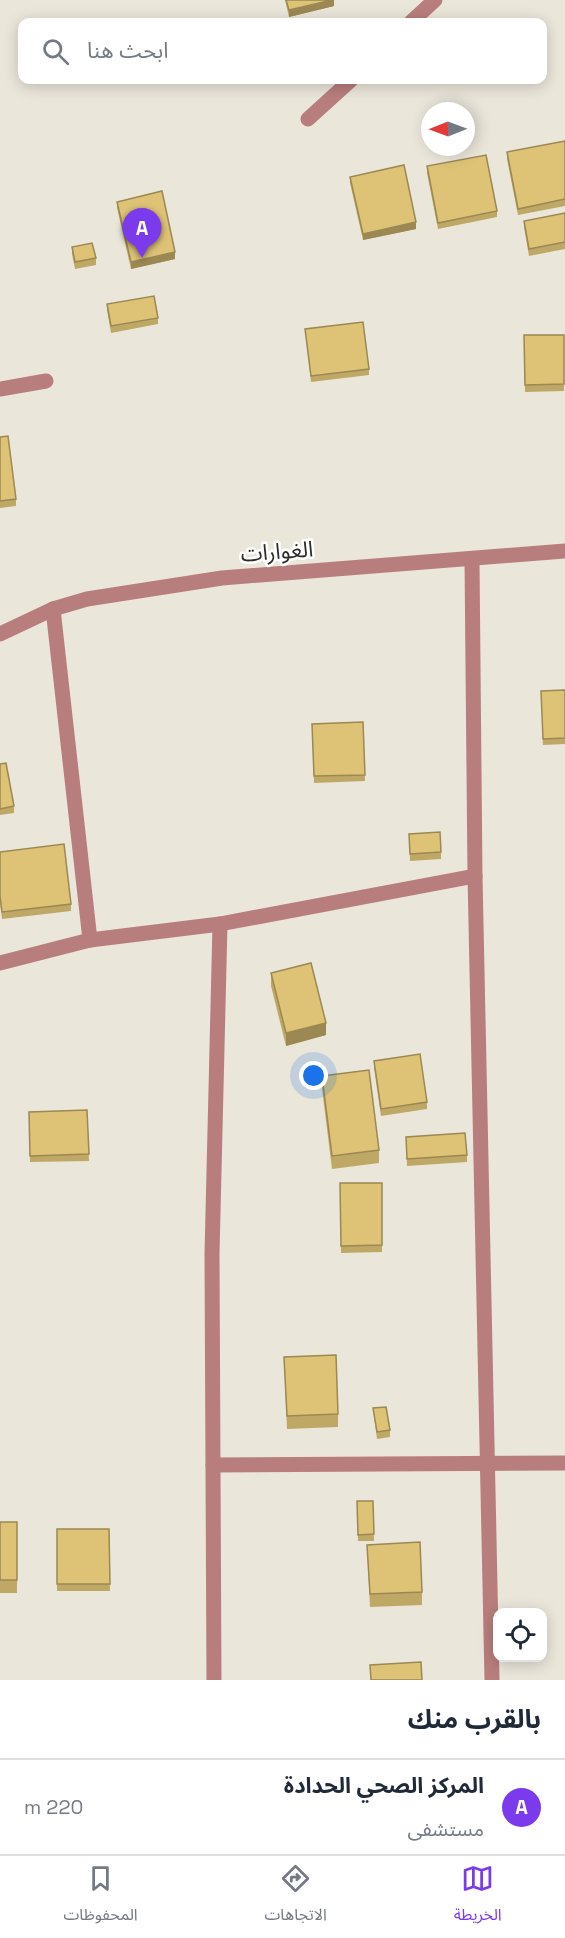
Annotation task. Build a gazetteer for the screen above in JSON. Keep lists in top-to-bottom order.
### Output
{
  "streets": {
    "street": ["الغوارات"]
  },
  "north": "left",
  "page": {
    "search": "ابحث هنا",
    "pins": "A",
    "heading": "بالقرب منك",
    "list": [
      {
        "mark": "A",
        "name": "المركز الصحي الحدادة",
        "note": "مستشفى",
        "value": "220 m"
      }
    ],
    "nav": ["الخريطة", "الاتجاهات", "المحفوظات"]
  }
}
